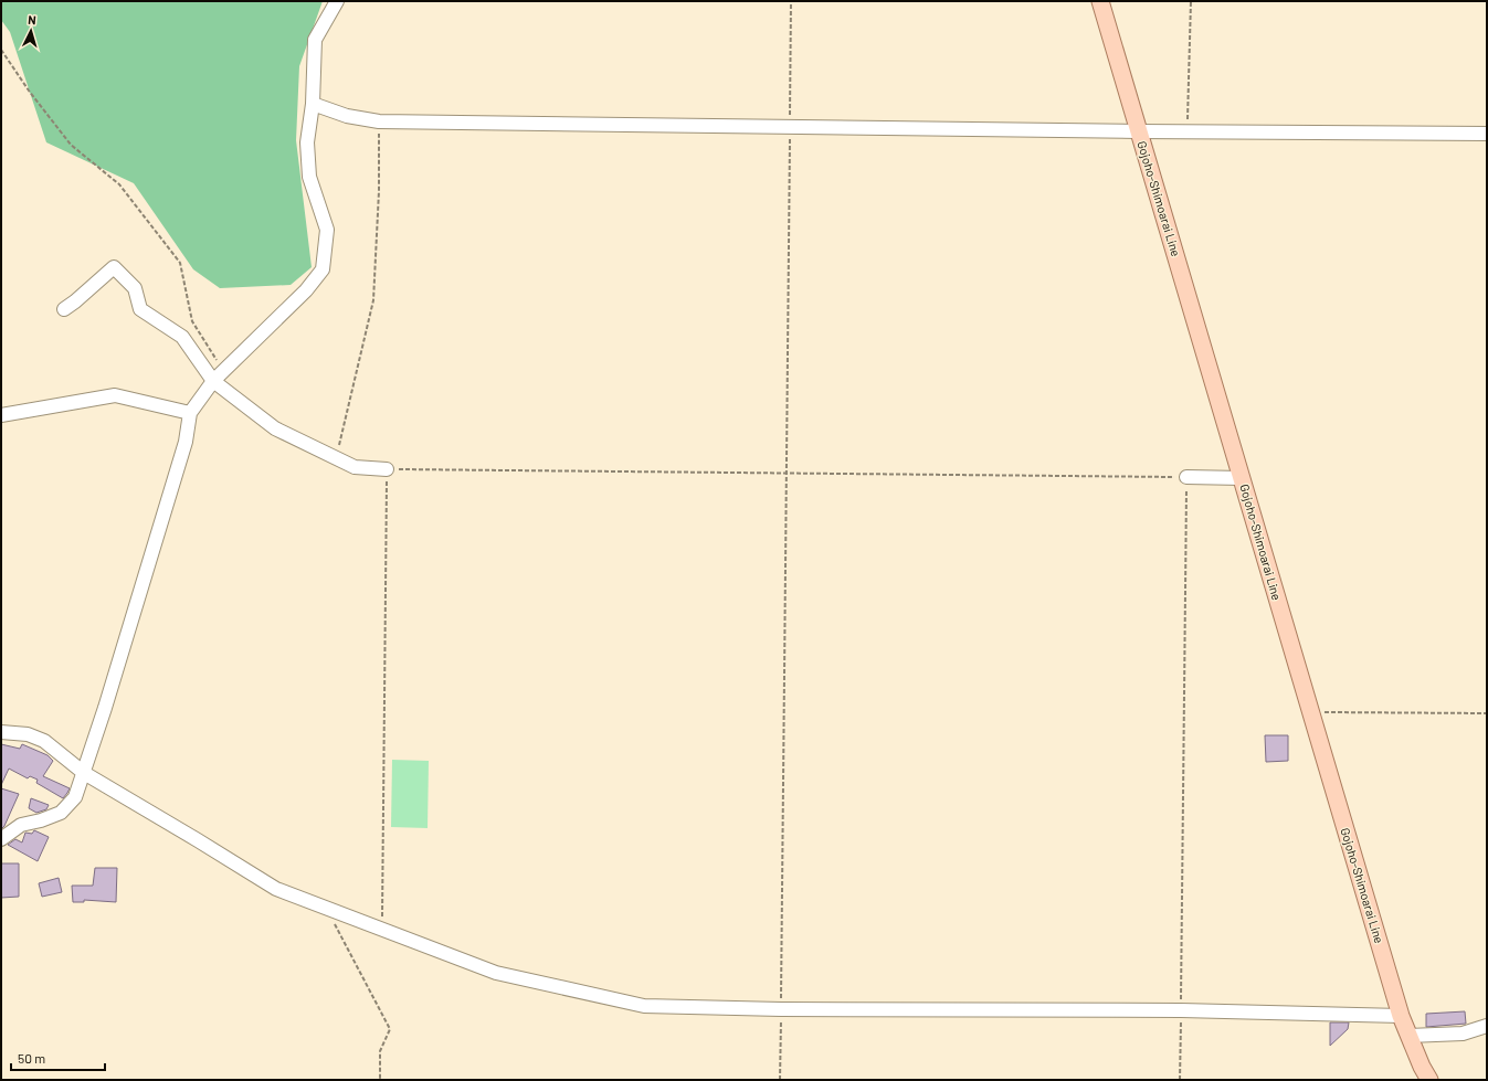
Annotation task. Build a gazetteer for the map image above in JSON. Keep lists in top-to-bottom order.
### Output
{
  "streets": {
    "main road": ["Gojoho-Shimoarai Line"]
  },
  "scale_bar": "50 m",
  "north": "top"
}
